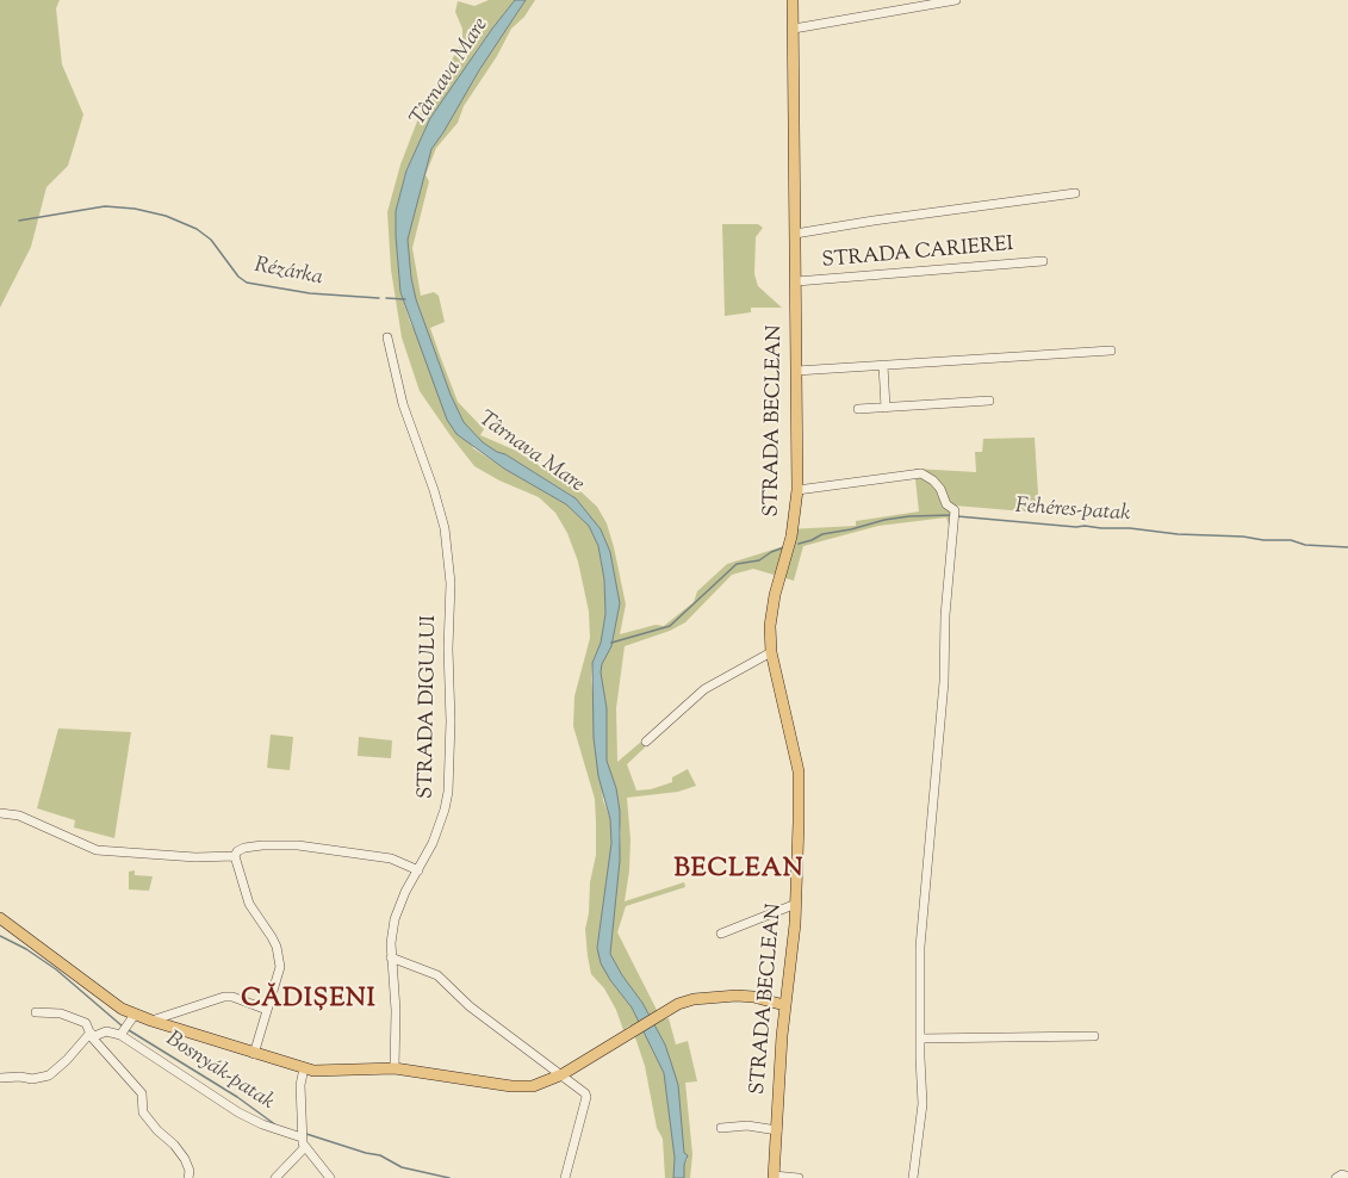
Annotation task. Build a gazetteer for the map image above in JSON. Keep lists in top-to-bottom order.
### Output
{
  "streets": {
    "main road": ["STRADA BECLEAN"],
    "street": ["STRADA CARIEREI", "STRADA DIGULUI"]
  },
  "crossings": [
    ["STRADA CARIEREI", "STRADA BECLEAN"]
  ],
  "districts": ["BECLEAN", "CĂDIȘENI"],
  "water": [
    "Târnava Mare",
    "Rézárka",
    "Fehéres-patak",
    "Bosnyák-patak"
  ]
}
